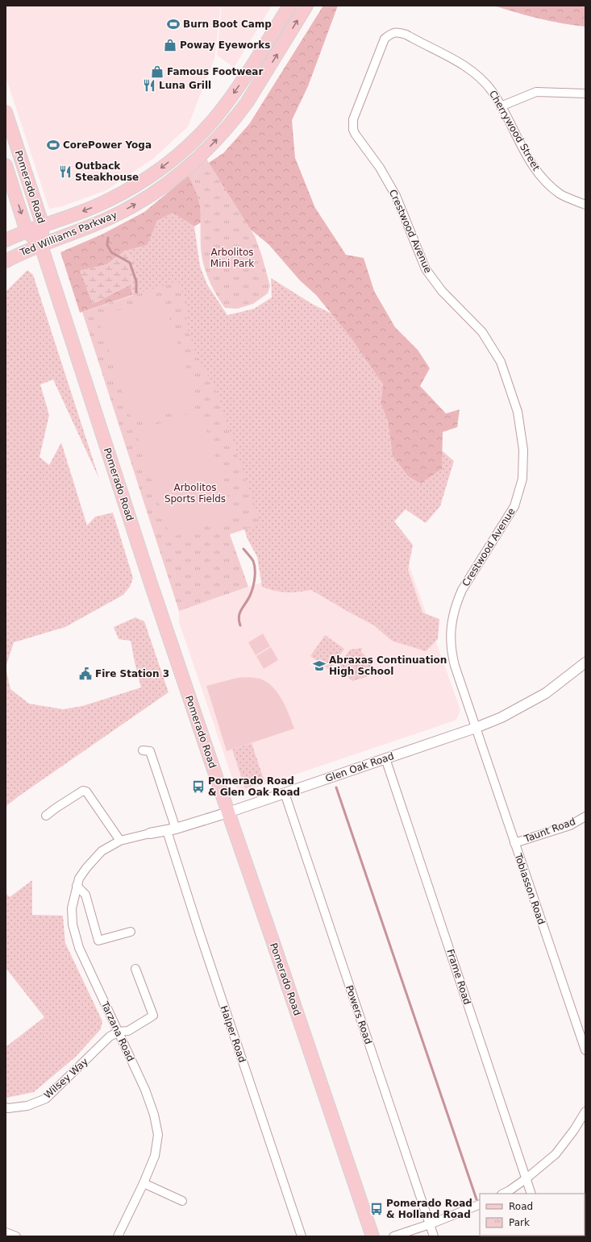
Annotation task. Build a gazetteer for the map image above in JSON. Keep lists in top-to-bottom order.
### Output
{
  "streets": {
    "main road": ["Pomerado Road", "Ted Williams Parkway"],
    "street": [
      "Cherrywood Street",
      "Crestwood Avenue",
      "Glen Oak Road",
      "Taunt Road",
      "Tobiasson Road",
      "Frame Road",
      "Powers Road",
      "Tarzana Road",
      "Halper Road",
      "Wilsey Way"
    ]
  },
  "crossings": [
    ["Cherrywood Street", "Crestwood Avenue"],
    ["Pomerado Road", "Ted Williams Parkway"],
    ["Pomerado Road", "Glen Oak Road"],
    ["Crestwood Avenue", "Glen Oak Road"],
    ["Crestwood Avenue", "Tobiasson Road"],
    ["Glen Oak Road", "Tobiasson Road"],
    ["Glen Oak Road", "Frame Road"],
    ["Glen Oak Road", "Powers Road"],
    ["Glen Oak Road", "Tarzana Road"],
    ["Glen Oak Road", "Halper Road"],
    ["Taunt Road", "Tobiasson Road"],
    ["Tarzana Road", "Wilsey Way"]
  ],
  "parks": ["Arbolitos Mini Park", "Arbolitos Sports Fields"],
  "places": {
    "sports": ["Burn Boot Camp", "CorePower Yoga"],
    "shop": ["Poway Eyeworks", "Famous Footwear"],
    "restaurant": ["Luna Grill", "Outback Steakhouse"],
    "school or university": ["Abraxas Continuation High School"],
    "public building": ["Fire Station 3"],
    "bus stop": ["Pomerado Road & Glen Oak Road", "Pomerado Road & Holland Road"]
  },
  "legend": ["Road", "Park"]
}
